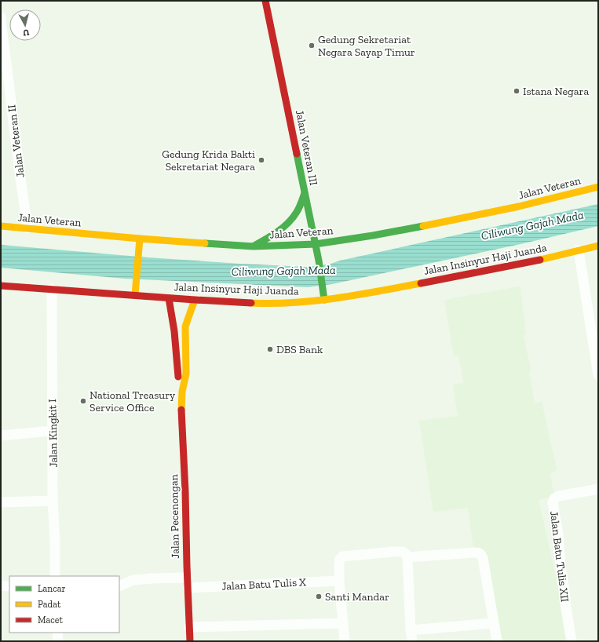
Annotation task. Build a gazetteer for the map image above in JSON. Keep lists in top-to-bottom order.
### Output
{
  "streets": {
    "main road": [
      "Jalan Veteran III",
      "Jalan Veteran",
      "Jalan Insinyur Haji Juanda",
      "Jalan Pecenongan"
    ],
    "street": [
      "Jalan Veteran II",
      "Jalan Kingkit I",
      "Jalan Batu Tulis XII",
      "Jalan Batu Tulis X"
    ]
  },
  "crossings": [
    ["Jalan Veteran II", "Jalan Veteran"],
    ["Jalan Veteran III", "Jalan Veteran"],
    ["Jalan Veteran III", "Jalan Insinyur Haji Juanda"],
    ["Jalan Insinyur Haji Juanda", "Jalan Kingkit I"],
    ["Jalan Insinyur Haji Juanda", "Jalan Pecenongan"],
    ["Jalan Pecenongan", "Jalan Batu Tulis X"]
  ],
  "water": ["Ciliwung Gajah Mada"],
  "places": [
    "Gedung Sekretariat Negara Sayap Timur",
    "Istana Negara",
    "Gedung Krida Bakti Sekretariat Negara",
    "DBS Bank",
    "National Treasury Service Office",
    "Santi Mandar"
  ],
  "legend": ["Lancar", "Padat", "Macet"],
  "north": "bottom"
}
